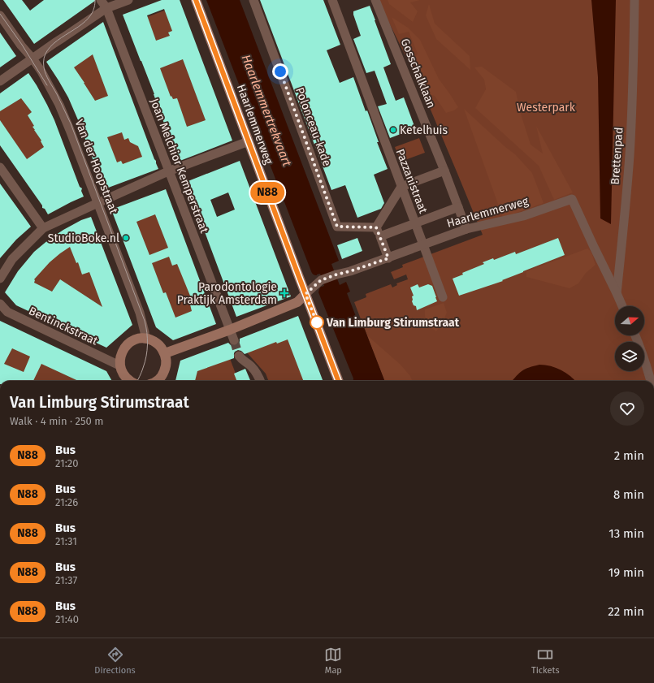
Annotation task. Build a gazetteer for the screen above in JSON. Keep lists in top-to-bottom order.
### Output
{
  "streets": {
    "main road": ["Haarlemmerweg"],
    "street": [
      "Gosschalklaan",
      "Polonceau-kade",
      "Brettenpad",
      "Joan Melchior Kemperstraat",
      "Van der Hoopstraat",
      "Pazzanistraat",
      "Bentinckstraat"
    ]
  },
  "crossings": [
    ["Gosschalklaan", "Haarlemmerweg"],
    ["Haarlemmerweg", "Brettenpad"],
    ["Haarlemmerweg", "Pazzanistraat"]
  ],
  "water": ["Haarlemmertrekvaart"],
  "parks": ["Westerpark"],
  "places": {
    "other": ["Ketelhuis", "StudioBoke.nl", "Van Limburg Stirumstraat"],
    "health": ["Parodontologie Praktijk Amsterdam"]
  },
  "lines": ["bus line N88"],
  "north": "right",
  "page": {
    "on_map": "N88",
    "heading": ["Van Limburg Stirumstraat", "Walk · 4 min · 250 m"],
    "list": [
      {
        "mark": "N88",
        "name": "Bus",
        "note": "21:20",
        "value": "2 min"
      },
      {
        "mark": "N88",
        "name": "Bus",
        "note": "21:26",
        "value": "8 min"
      },
      {
        "mark": "N88",
        "name": "Bus",
        "note": "21:31",
        "value": "13 min"
      },
      {
        "mark": "N88",
        "name": "Bus",
        "note": "21:37",
        "value": "19 min"
      },
      {
        "mark": "N88",
        "name": "Bus",
        "note": "21:40",
        "value": "22 min"
      }
    ],
    "tabs": ["Directions", "Map", "Tickets"]
  }
}
